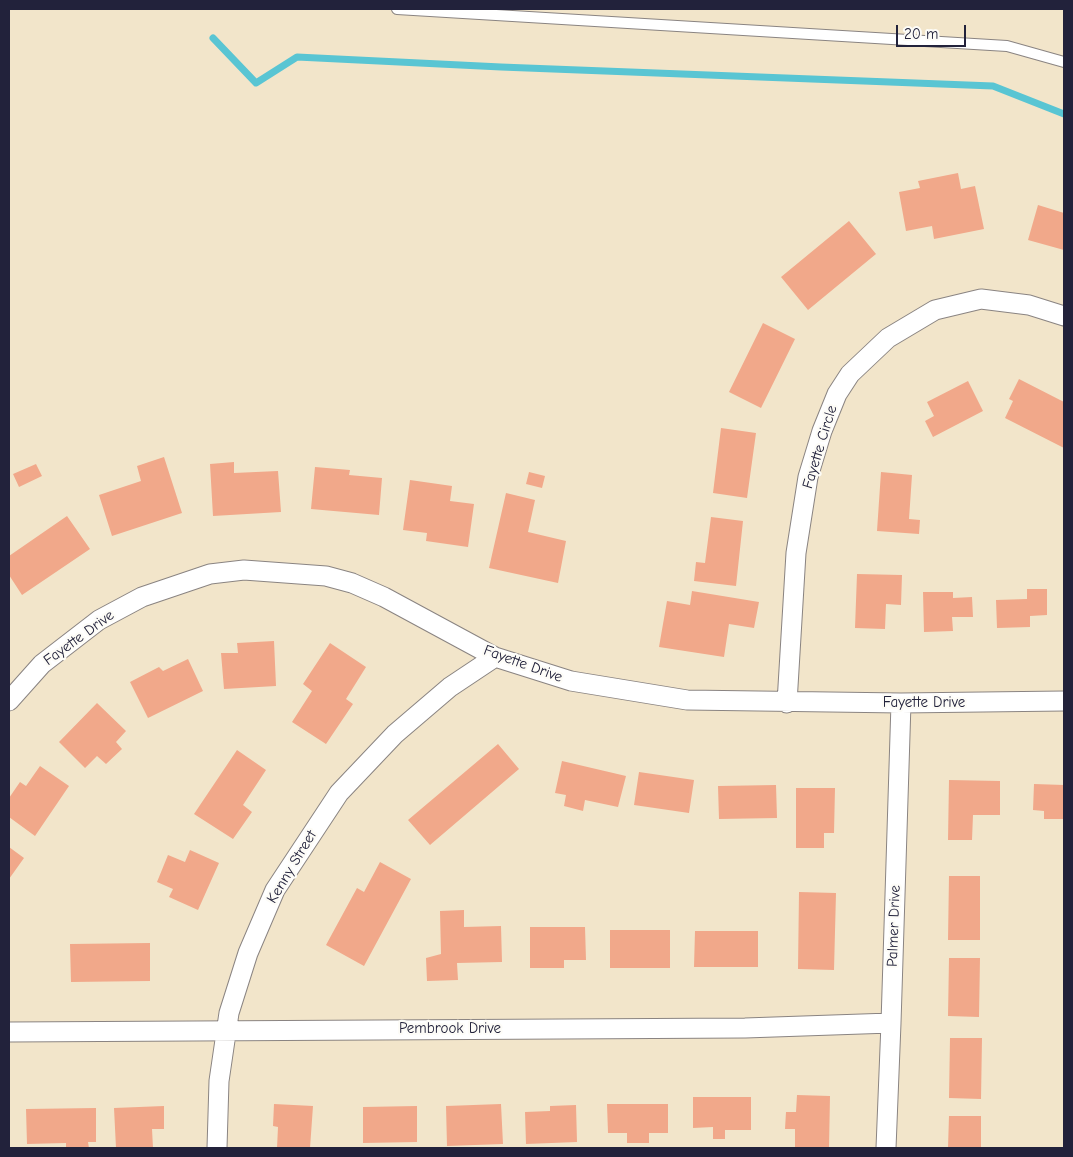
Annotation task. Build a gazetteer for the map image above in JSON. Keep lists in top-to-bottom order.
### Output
{
  "streets": {
    "street": [
      "Fayette Circle",
      "Fayette Drive",
      "Kenny Street",
      "Palmer Drive",
      "Pembrook Drive"
    ]
  },
  "crossings": [
    ["Fayette Circle", "Fayette Drive"],
    ["Fayette Drive", "Kenny Street"],
    ["Fayette Drive", "Palmer Drive"],
    ["Kenny Street", "Pembrook Drive"],
    ["Palmer Drive", "Pembrook Drive"]
  ],
  "scale_bar": "20 m"
}
